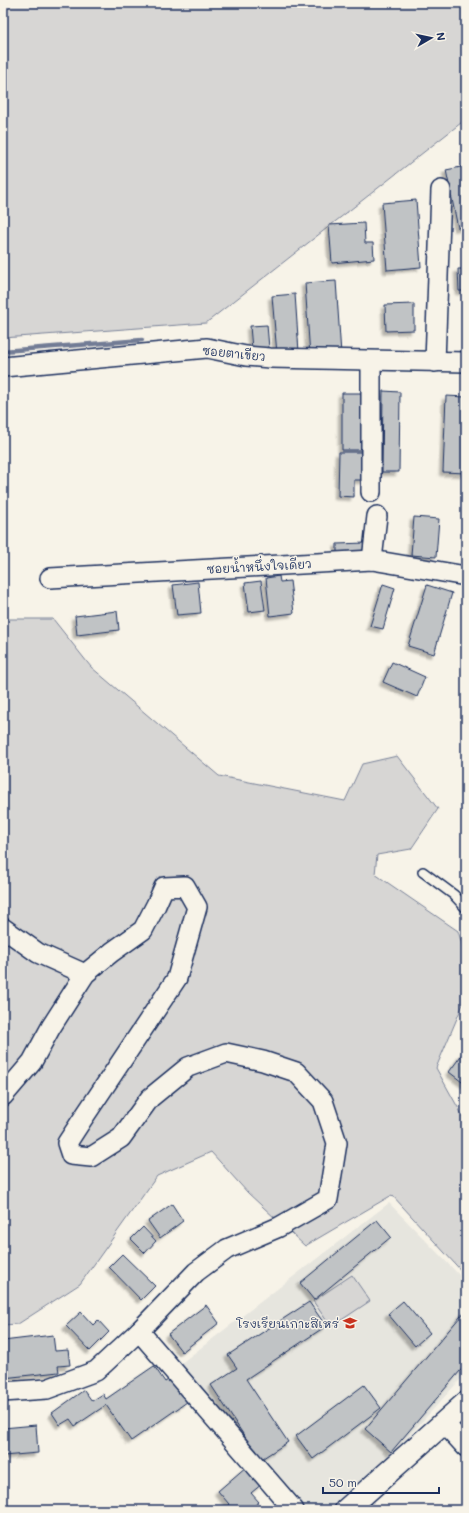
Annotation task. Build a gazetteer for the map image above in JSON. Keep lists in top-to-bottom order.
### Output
{
  "streets": {
    "street": ["ซอยตาเขียว", "ซอยน้ำหนึ่งใจเดียว"]
  },
  "places": {
    "school or university": ["โรงเรียนเกาะสิเหร่"]
  },
  "scale_bar": "50 m",
  "north": "right"
}
